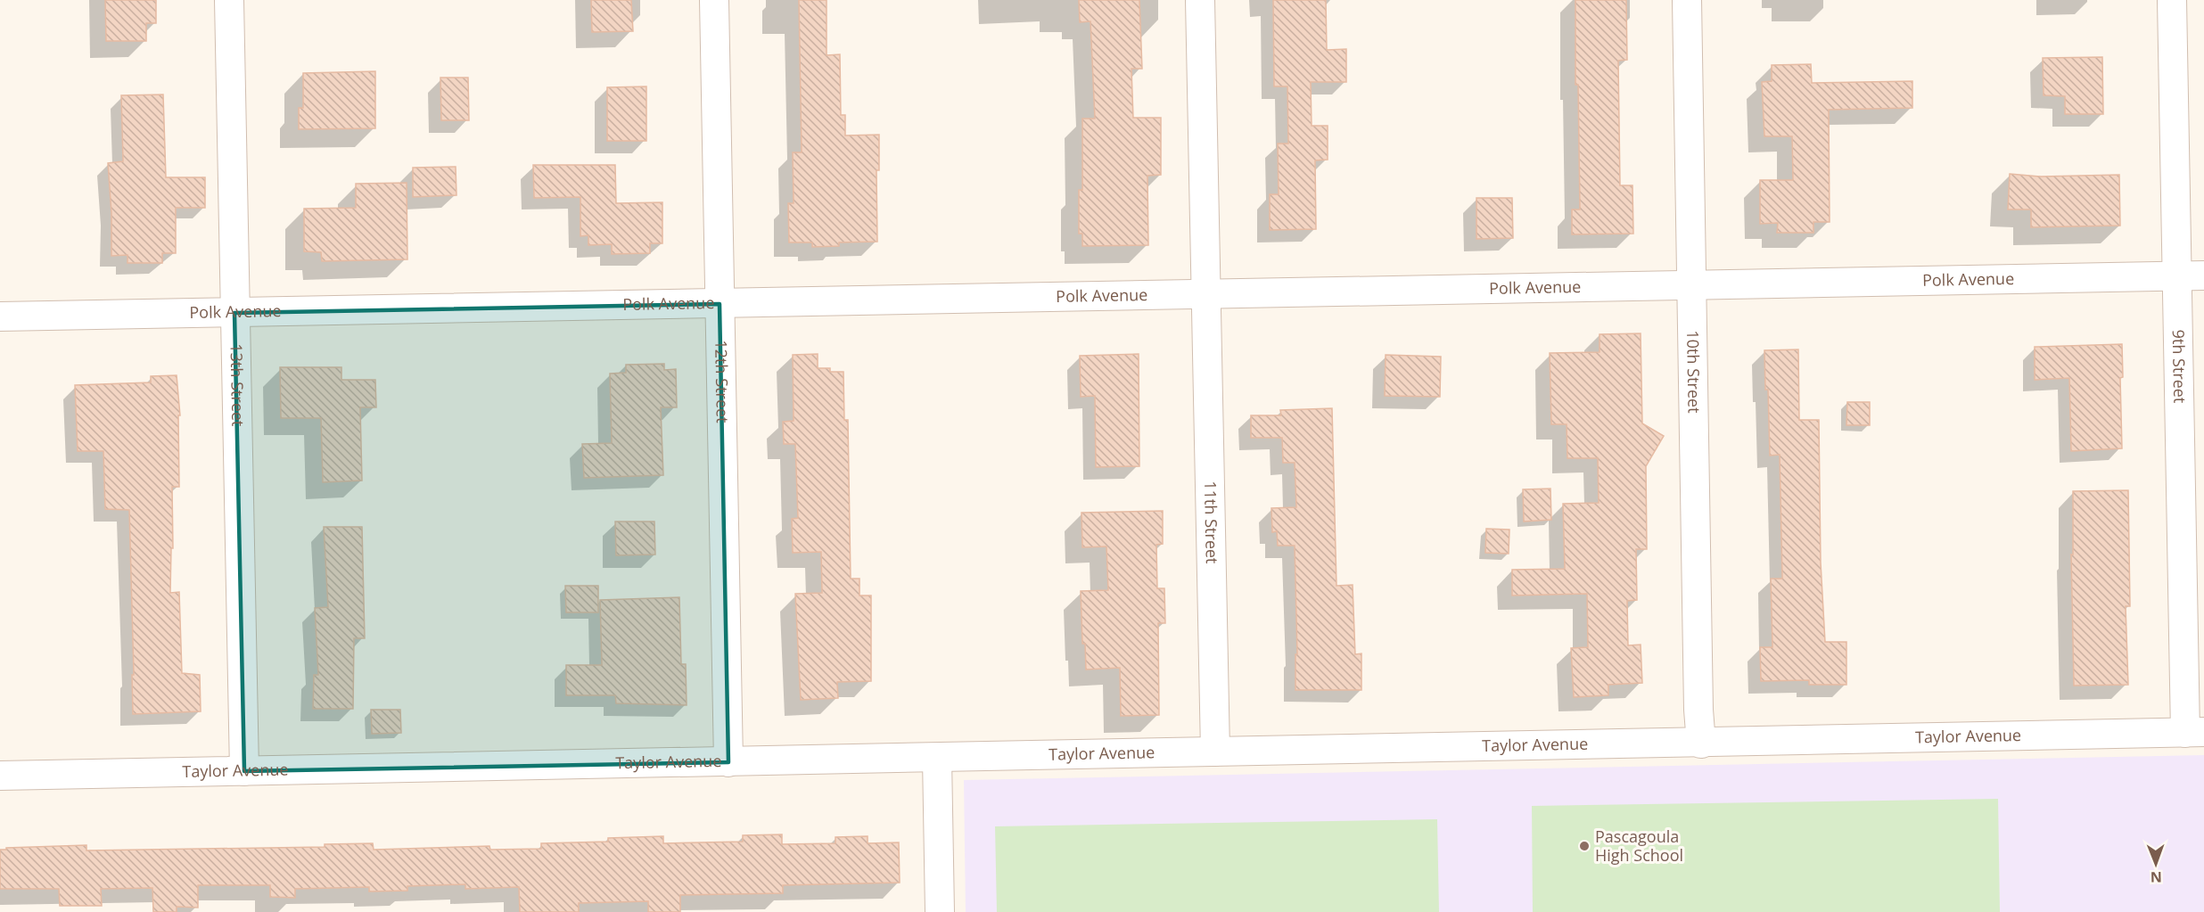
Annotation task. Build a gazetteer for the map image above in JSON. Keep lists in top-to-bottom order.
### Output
{
  "streets": {
    "street": [
      "Polk Avenue",
      "9th Street",
      "10th Street",
      "12th Street",
      "13th Street",
      "11th Street",
      "Taylor Avenue"
    ]
  },
  "crossings": [
    ["Polk Avenue", "9th Street"],
    ["Polk Avenue", "10th Street"],
    ["Polk Avenue", "12th Street"],
    ["Polk Avenue", "13th Street"],
    ["Polk Avenue", "11th Street"],
    ["9th Street", "Taylor Avenue"],
    ["10th Street", "Taylor Avenue"],
    ["12th Street", "Taylor Avenue"],
    ["13th Street", "Taylor Avenue"],
    ["11th Street", "Taylor Avenue"]
  ],
  "places": ["Pascagoula High School"],
  "north": "bottom"
}
